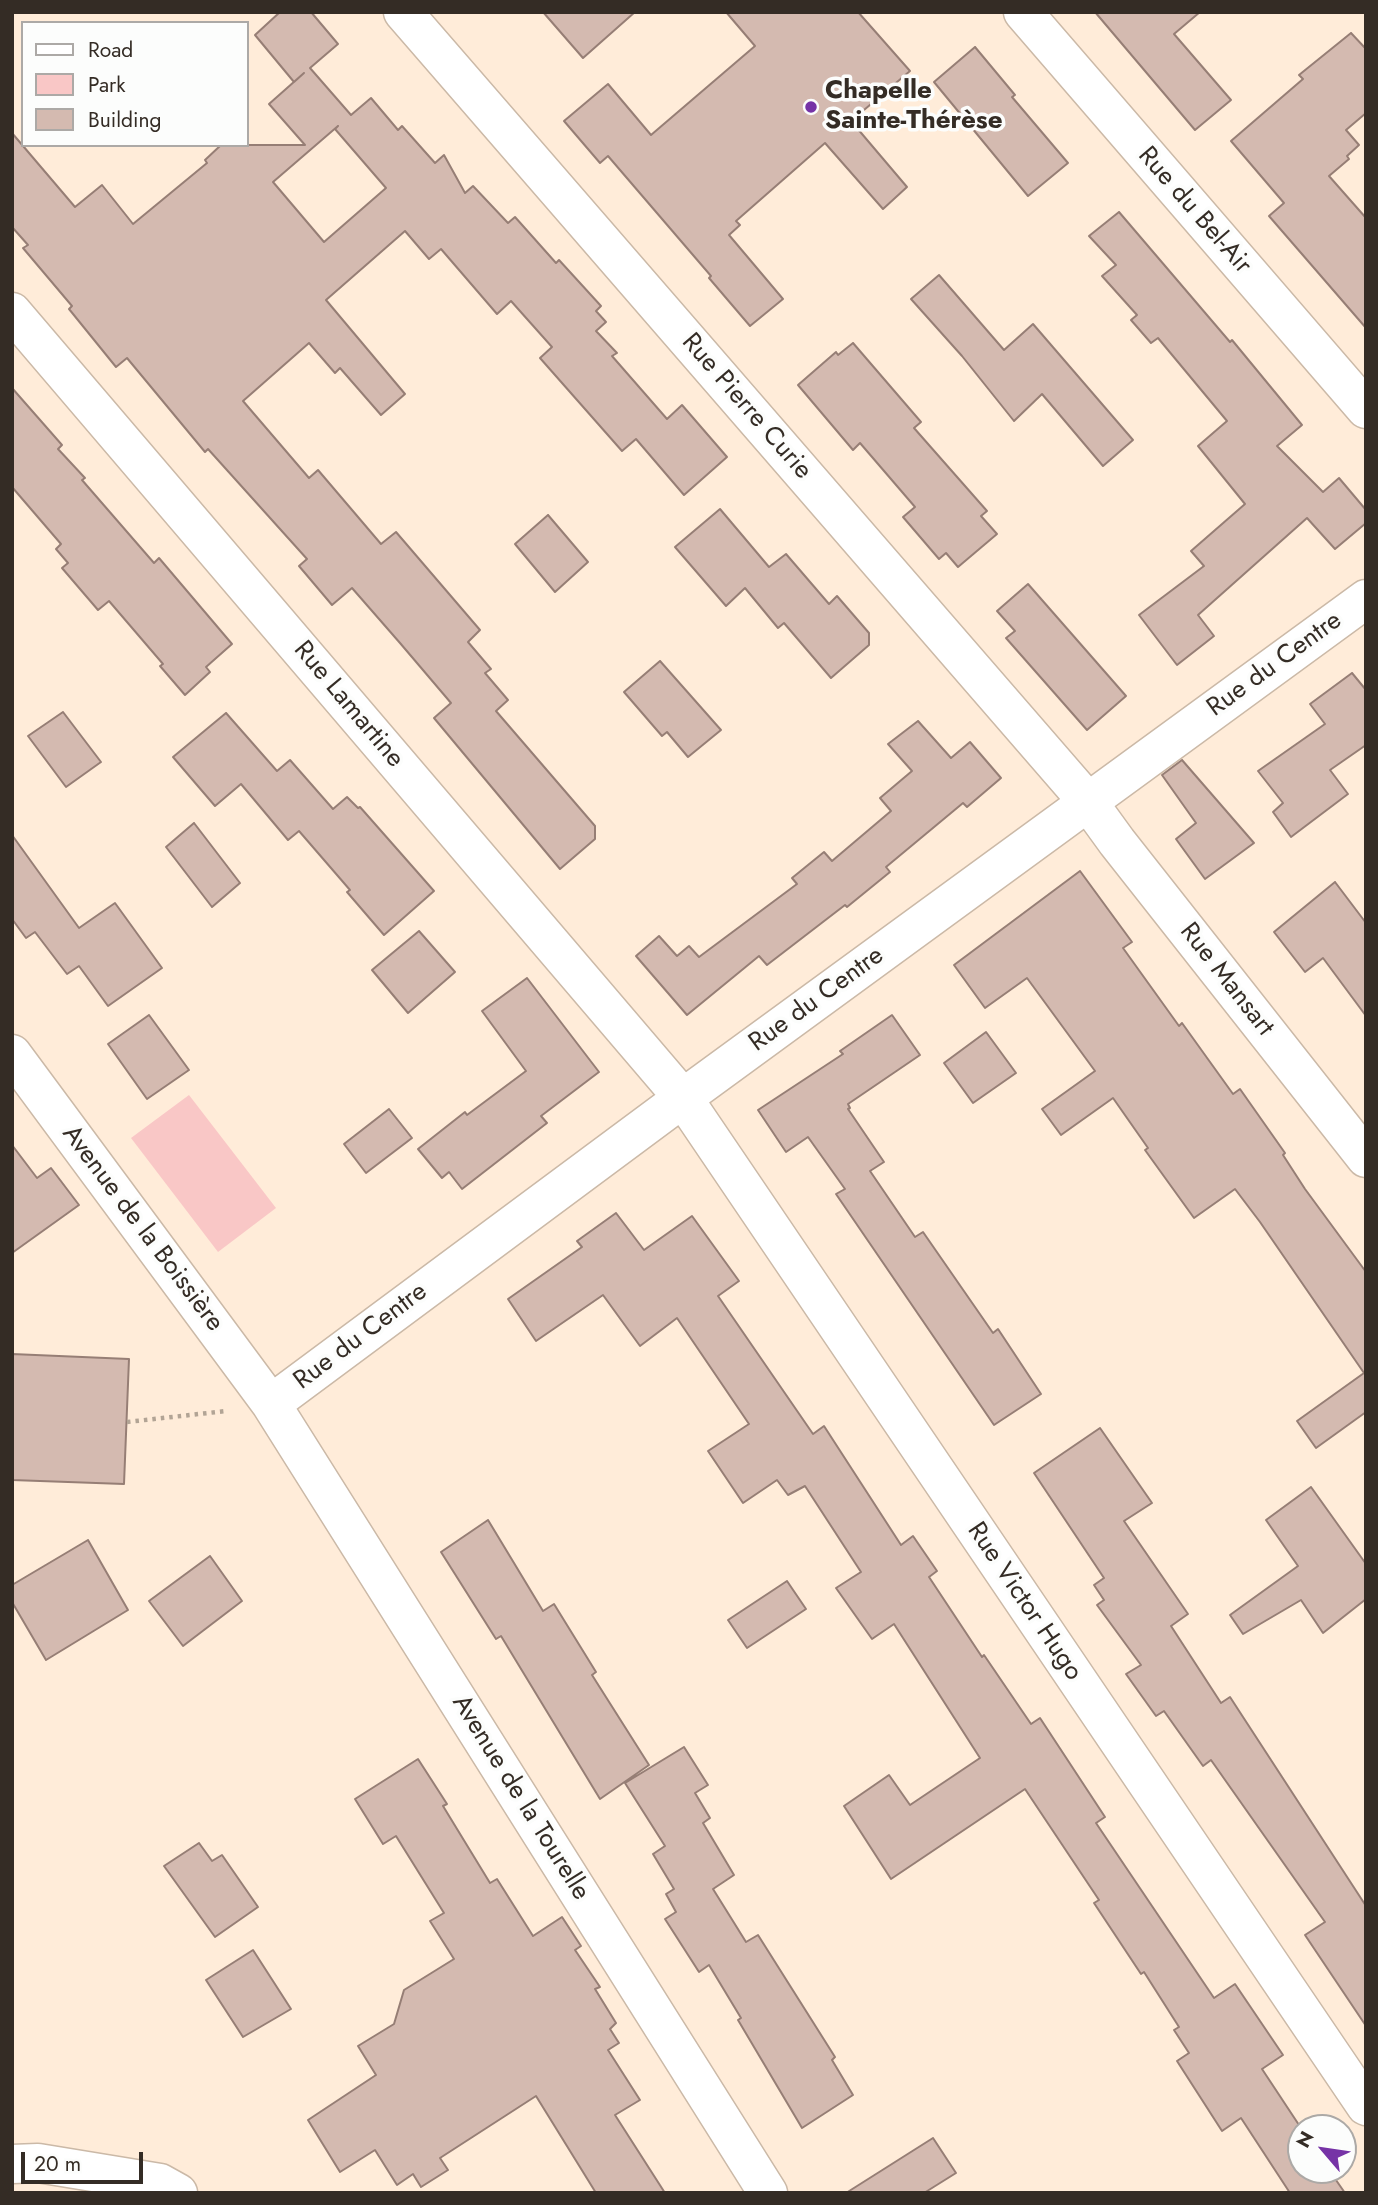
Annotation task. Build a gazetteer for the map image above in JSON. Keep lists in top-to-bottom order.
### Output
{
  "streets": {
    "street": [
      "Rue du Bel-Air",
      "Rue Pierre Curie",
      "Rue du Centre",
      "Rue Lamartine",
      "Rue Mansart",
      "Avenue de la Boissière",
      "Rue Victor Hugo",
      "Avenue de la Tourelle"
    ]
  },
  "crossings": [
    ["Rue Pierre Curie", "Rue du Centre"],
    ["Rue Pierre Curie", "Rue Mansart"],
    ["Rue du Centre", "Rue Lamartine"],
    ["Rue du Centre", "Rue Mansart"],
    ["Rue du Centre", "Avenue de la Boissière"],
    ["Rue du Centre", "Rue Victor Hugo"],
    ["Rue du Centre", "Avenue de la Tourelle"],
    ["Rue Lamartine", "Rue Victor Hugo"],
    ["Avenue de la Boissière", "Avenue de la Tourelle"]
  ],
  "places": ["Chapelle Sainte-Thérèse"],
  "legend": ["Road", "Park", "Building"],
  "scale_bar": "20 m",
  "north": "top left"
}
